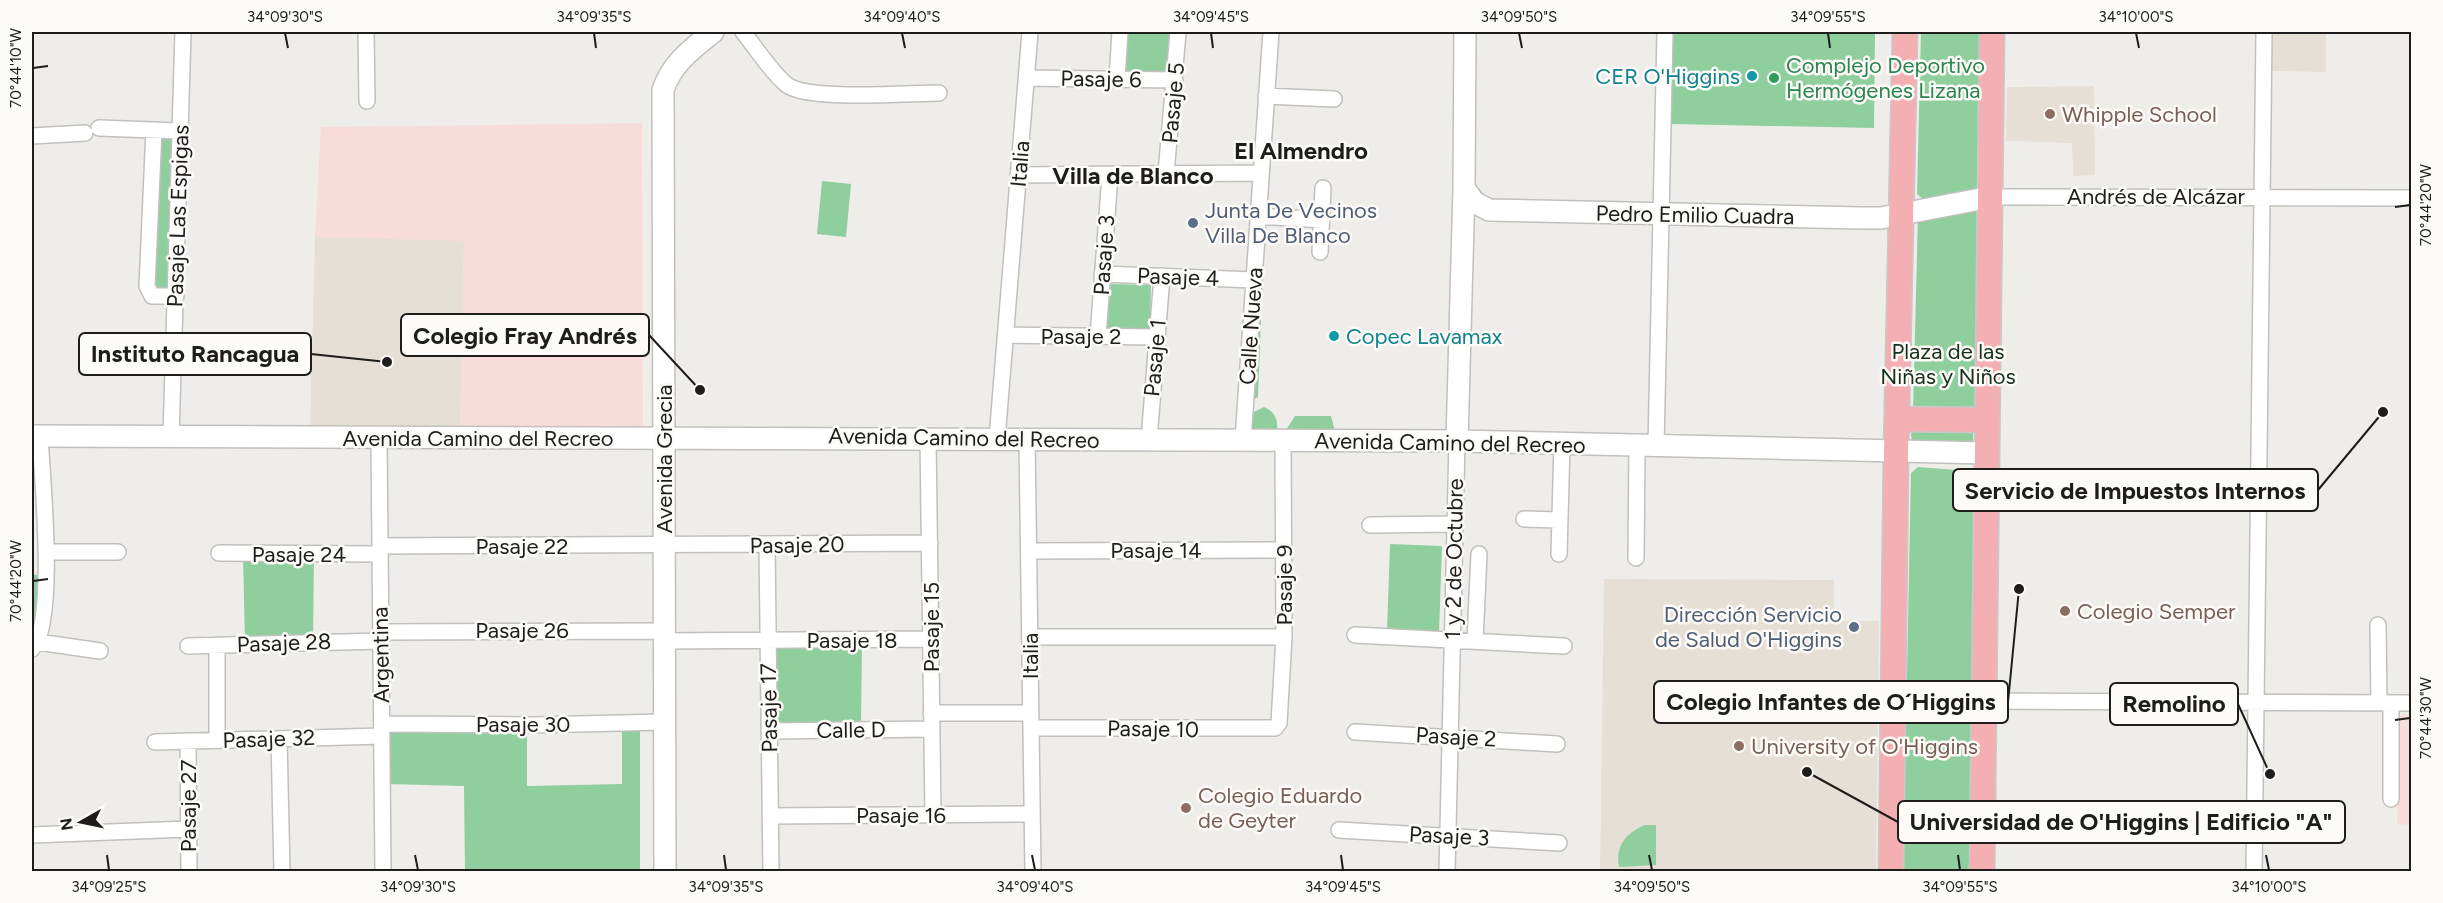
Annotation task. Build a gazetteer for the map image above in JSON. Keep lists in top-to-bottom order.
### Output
{
  "streets": {
    "street": [
      "Pasaje 6",
      "Pasaje 5",
      "Italia",
      "Andrés de Alcázar",
      "Pedro Emilio Cuadra",
      "Pasaje Las Espigas",
      "Pasaje 3",
      "Pasaje 4",
      "Calle Nueva",
      "Pasaje 2",
      "Pasaje 1",
      "Avenida Camino del Recreo",
      "Avenida Grecia",
      "Pasaje 20",
      "Pasaje 22",
      "Pasaje 14",
      "Pasaje 24",
      "1 y 2 de Octubre",
      "Pasaje 9",
      "Pasaje 15",
      "Pasaje 26",
      "Pasaje 18",
      "Pasaje 28",
      "Argentina",
      "Pasaje 17",
      "Pasaje 30",
      "Pasaje 10",
      "Calle D",
      "Pasaje 32",
      "Pasaje 27",
      "Pasaje 16"
    ]
  },
  "crossings": [
    ["Pasaje 6", "Pasaje 5"],
    ["Pasaje 6", "Italia"],
    ["Italia", "Pasaje 2"],
    ["Italia", "Avenida Camino del Recreo"],
    ["Italia", "Pasaje 14"],
    ["Italia", "Pasaje 10"],
    ["Italia", "Pasaje 16"],
    ["Andrés de Alcázar", "Pedro Emilio Cuadra"],
    ["Pasaje Las Espigas", "Avenida Camino del Recreo"],
    ["Pasaje 3", "Pasaje 4"],
    ["Pasaje 3", "Pasaje 2"],
    ["Pasaje 3", "1 y 2 de Octubre"],
    ["Pasaje 4", "Calle Nueva"],
    ["Pasaje 4", "Pasaje 1"],
    ["Calle Nueva", "Avenida Camino del Recreo"],
    ["Pasaje 2", "Pasaje 1"],
    ["Pasaje 2", "1 y 2 de Octubre"],
    ["Pasaje 1", "Avenida Camino del Recreo"],
    ["Avenida Camino del Recreo", "Avenida Grecia"],
    ["Avenida Camino del Recreo", "1 y 2 de Octubre"],
    ["Avenida Camino del Recreo", "Pasaje 9"],
    ["Avenida Camino del Recreo", "Pasaje 15"],
    ["Avenida Camino del Recreo", "Argentina"],
    ["Avenida Grecia", "Pasaje 20"],
    ["Avenida Grecia", "Pasaje 22"],
    ["Avenida Grecia", "Pasaje 26"],
    ["Avenida Grecia", "Pasaje 18"],
    ["Avenida Grecia", "Pasaje 30"],
    ["Pasaje 20", "Pasaje 22"],
    ["Pasaje 20", "Pasaje 15"],
    ["Pasaje 20", "Pasaje 17"],
    ["Pasaje 22", "Pasaje 24"],
    ["Pasaje 22", "Argentina"],
    ["Pasaje 14", "Pasaje 9"],
    ["Pasaje 24", "Argentina"],
    ["Pasaje 9", "Pasaje 10"],
    ["Pasaje 15", "Pasaje 18"],
    ["Pasaje 15", "Calle D"],
    ["Pasaje 15", "Pasaje 16"],
    ["Pasaje 26", "Pasaje 18"],
    ["Pasaje 26", "Pasaje 28"],
    ["Pasaje 26", "Argentina"],
    ["Pasaje 18", "Pasaje 17"],
    ["Pasaje 28", "Argentina"],
    ["Argentina", "Pasaje 30"],
    ["Argentina", "Pasaje 32"],
    ["Pasaje 17", "Calle D"],
    ["Pasaje 17", "Pasaje 16"],
    ["Pasaje 30", "Pasaje 32"],
    ["Pasaje 32", "Pasaje 27"]
  ],
  "districts": ["El Almendro", "Villa de Blanco"],
  "parks": ["Plaza de las Niñas y Niños"],
  "places": [
    "CER O'Higgins",
    "Complejo Deportivo Hermógenes Lizana",
    "Whipple School",
    "Junta De Vecinos Villa De Blanco",
    "Copec Lavamax",
    "Instituto Rancagua",
    "Colegio Fray Andrés",
    "Servicio de Impuestos Internos",
    "Colegio Infantes de O´Higgins",
    "Colegio Semper",
    "Dirección Servicio de Salud O'Higgins",
    "University of O'Higgins",
    "Universidad de O'Higgins | Edificio \"A\"",
    "Remolino",
    "Colegio Eduardo de Geyter"
  ],
  "north": "left",
  "coordinates": [
    "34°09'30\"S",
    "34°09'35\"S",
    "34°09'40\"S",
    "34°09'45\"S",
    "34°09'50\"S",
    "34°09'55\"S",
    "34°10'00\"S",
    "70°44'10\"W",
    "70°44'20\"W",
    "70°44'30\"W",
    "34°09'25\"S"
  ]
}
